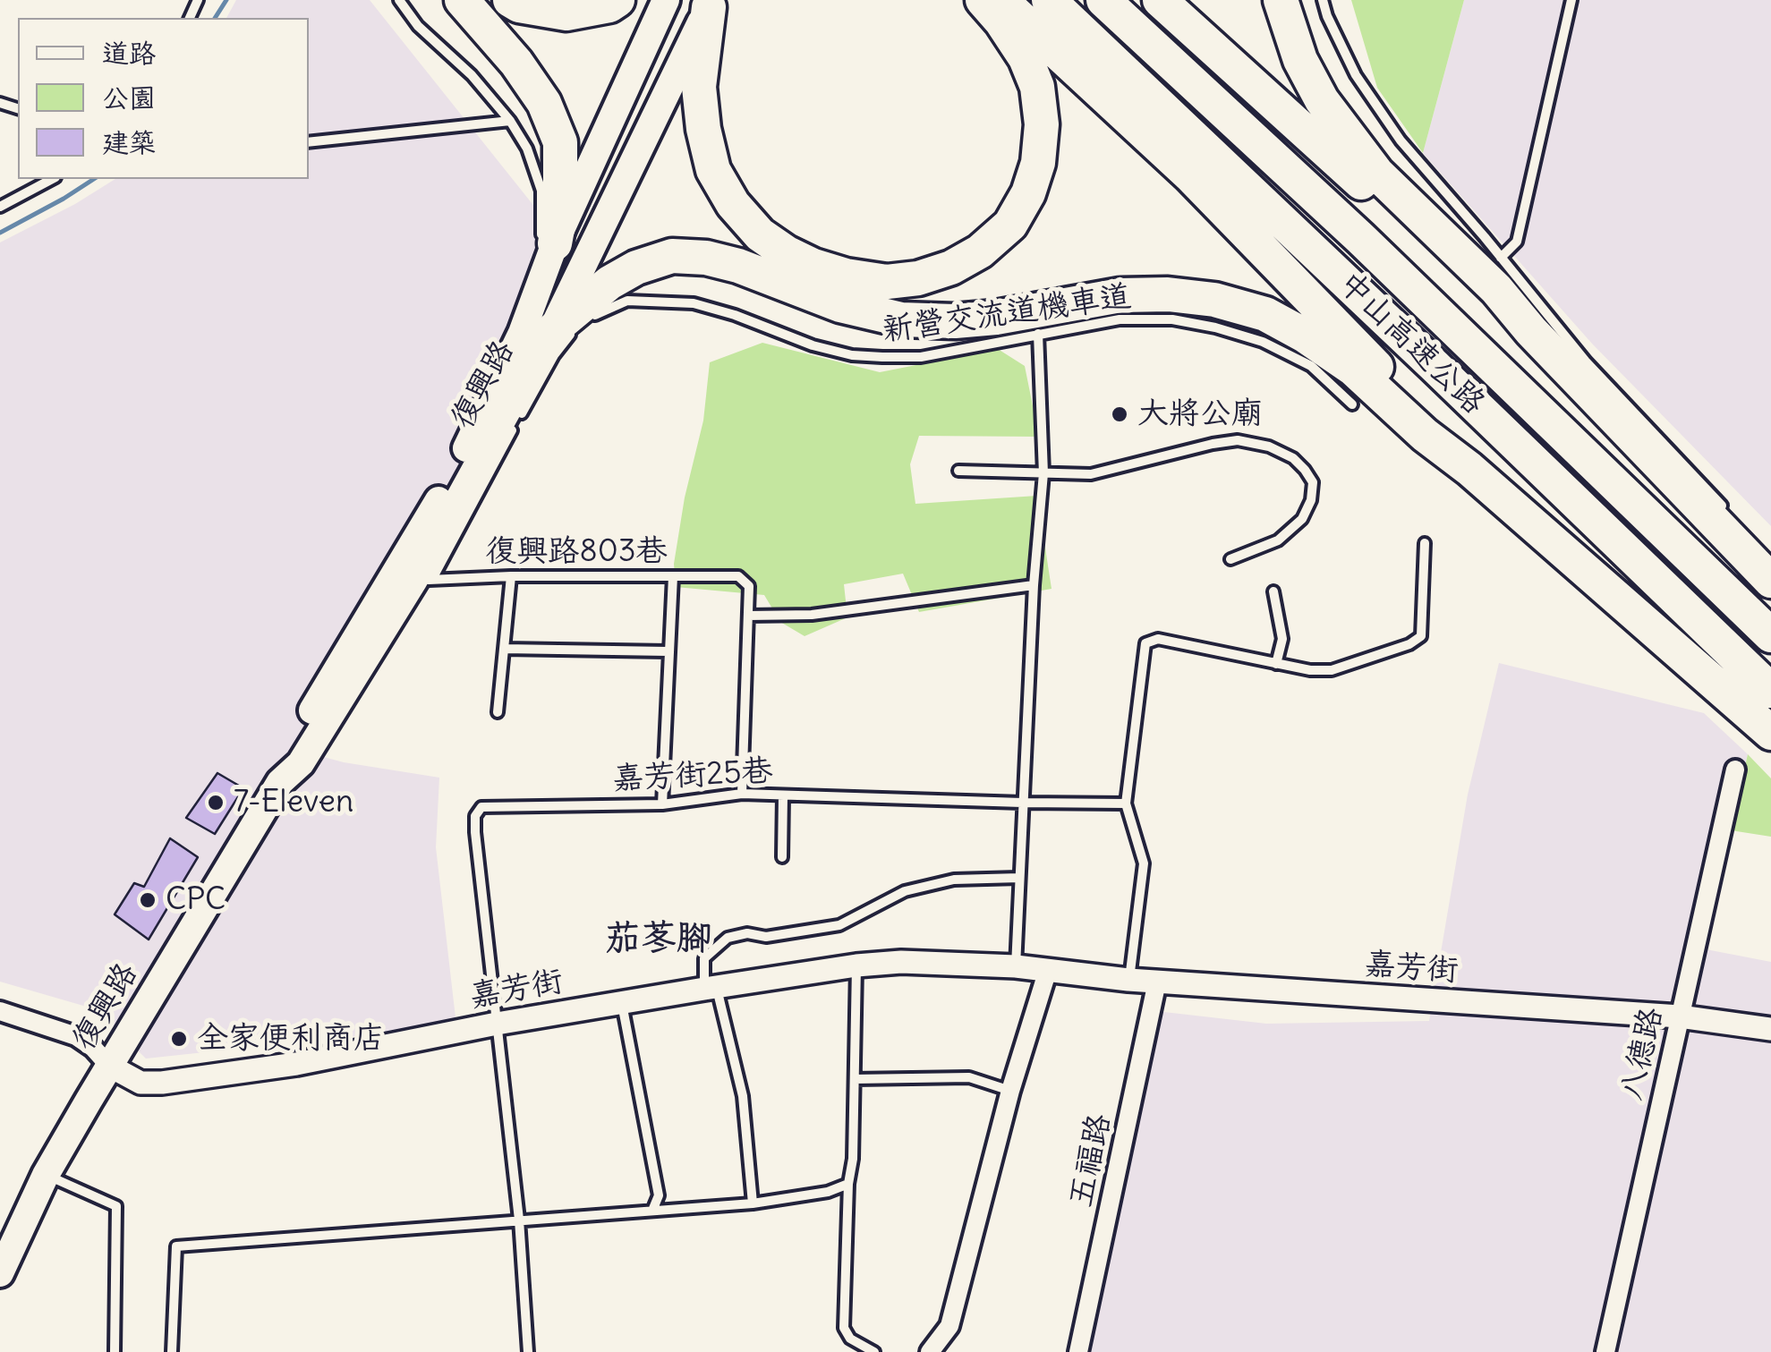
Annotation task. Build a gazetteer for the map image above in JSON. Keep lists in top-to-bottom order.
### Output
{
  "streets": {
    "highway": ["中山高速公路"],
    "main road": ["復興路"],
    "street": ["嘉芳街", "八德路", "五福路"],
    "lane": ["新營交流道機車道", "復興路803巷", "嘉芳街25巷"]
  },
  "crossings": [
    ["復興路", "復興路803巷"],
    ["復興路", "嘉芳街"],
    ["嘉芳街25巷", "嘉芳街"],
    ["嘉芳街", "八德路"],
    ["嘉芳街", "五福路"]
  ],
  "districts": ["茄苳腳"],
  "places": [
    "大將公廟",
    "7-Eleven",
    "CPC",
    "全家便利商店"
  ],
  "legend": ["道路", "公園", "建築"]
}
